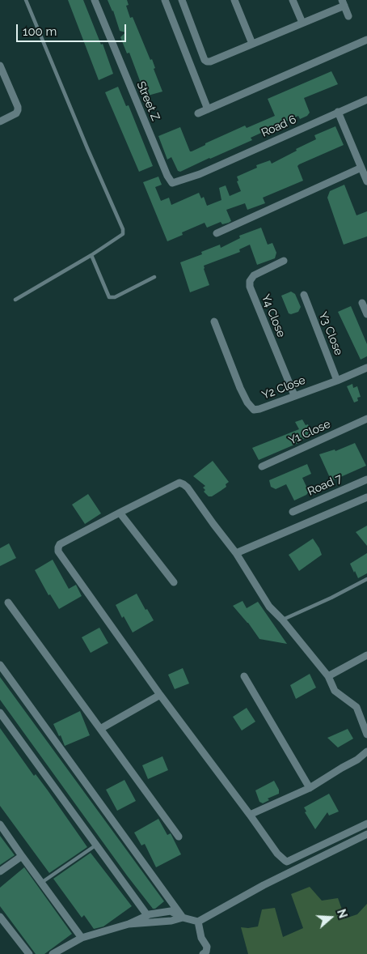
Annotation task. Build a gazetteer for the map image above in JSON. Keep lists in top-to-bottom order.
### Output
{
  "streets": {
    "street": [
      "Street Z",
      "Road 6",
      "Y4 Close",
      "Y3 Close",
      "Y2 Close",
      "Y1 Close",
      "Road 7"
    ]
  },
  "crossings": [
    ["Street Z", "Road 6"],
    ["Y4 Close", "Y2 Close"],
    ["Y3 Close", "Y2 Close"]
  ],
  "scale_bar": "100 m",
  "north": "right"
}
